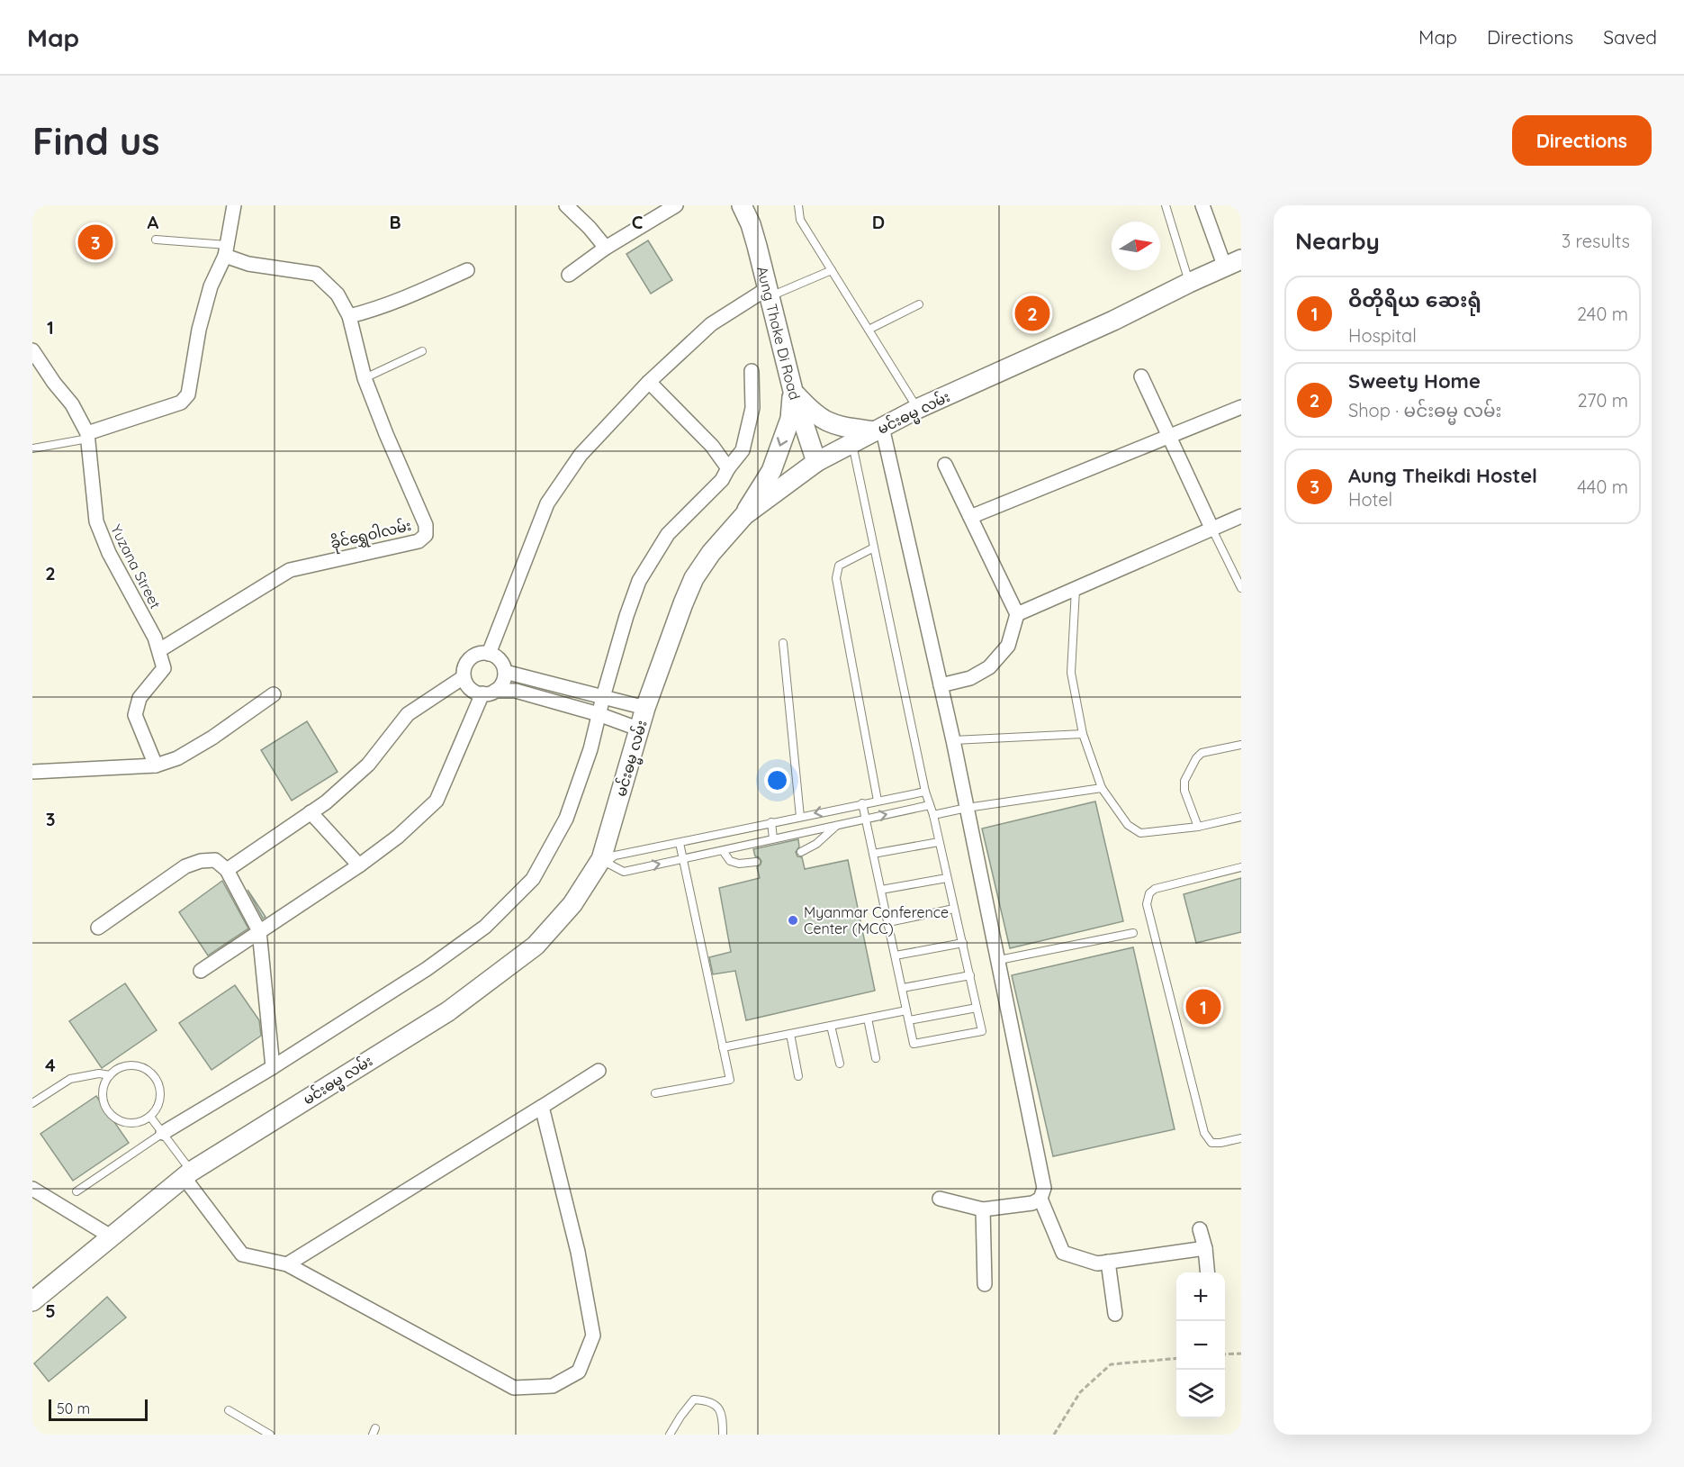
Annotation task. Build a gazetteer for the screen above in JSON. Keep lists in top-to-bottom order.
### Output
{
  "streets": {
    "main road": ["Aung Thake Di Road", "မင်းဓမ္မ လမ်း"],
    "street": ["ခိုင်ရွှေဝါလမ်း", "Yuzana Street"]
  },
  "crossings": [
    ["Aung Thake Di Road", "မင်းဓမ္မ လမ်း"],
    ["ခိုင်ရွှေဝါလမ်း", "Yuzana Street"]
  ],
  "places": ["Myanmar Conference Center (MCC)"],
  "scale_bar": "50 m",
  "north": "right",
  "page": {
    "header": "Map",
    "nav": ["Map", "Directions", "Saved"],
    "buttons": "Directions",
    "title": "Find us",
    "heading": ["Nearby", "3 results"],
    "pins": ["3", "2", "1"],
    "list": [
      {
        "mark": "1",
        "name": "ဝိတိုရိယ ဆေးရုံ",
        "note": "Hospital",
        "value": "240 m"
      },
      {
        "mark": "2",
        "name": "Sweety Home",
        "note": "Shop · မင်းဓမ္မ လမ်း",
        "value": "270 m"
      },
      {
        "mark": "3",
        "name": "Aung Theikdi Hostel",
        "note": "Hotel",
        "value": "440 m"
      }
    ],
    "map_buttons": ["+", "−"],
    "scale": "50 m"
  },
  "grid": {
    "columns": [
      "A",
      "B",
      "C",
      "D"
    ],
    "rows": [
      "1",
      "2",
      "3",
      "4",
      "5"
    ]
  }
}
